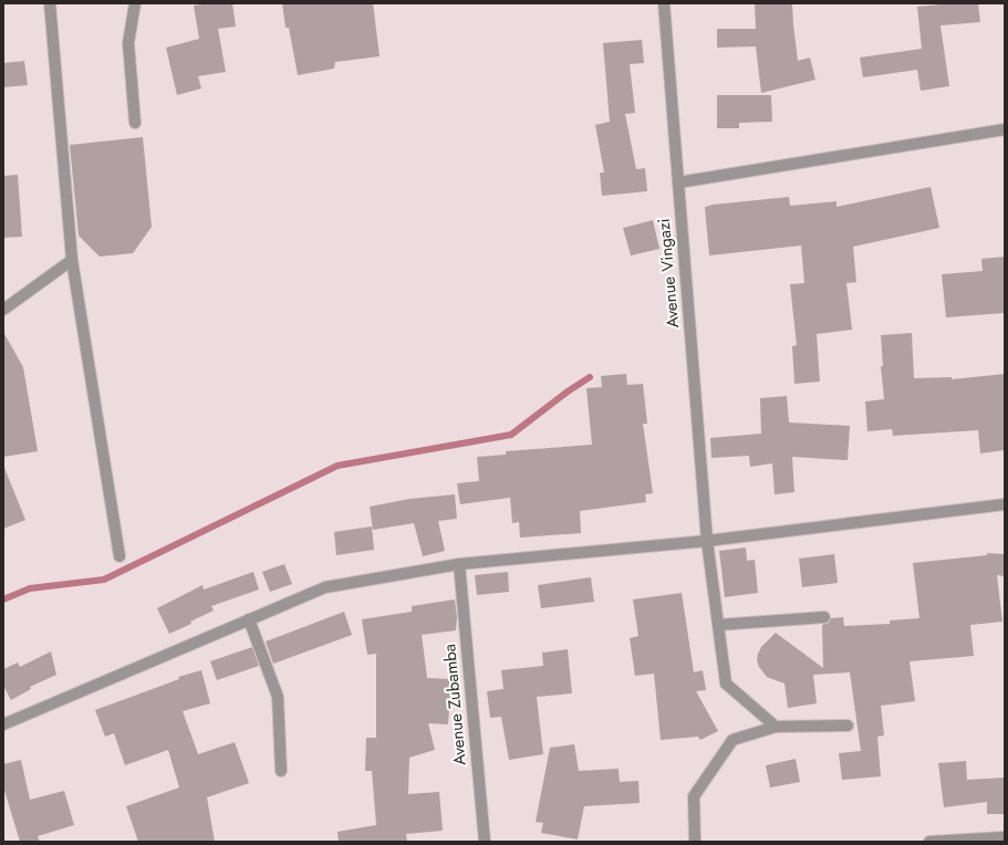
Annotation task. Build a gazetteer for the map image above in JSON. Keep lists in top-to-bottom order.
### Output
{
  "streets": {
    "street": ["Avenue Vingazi", "Avenue Zubamba"]
  }
}
